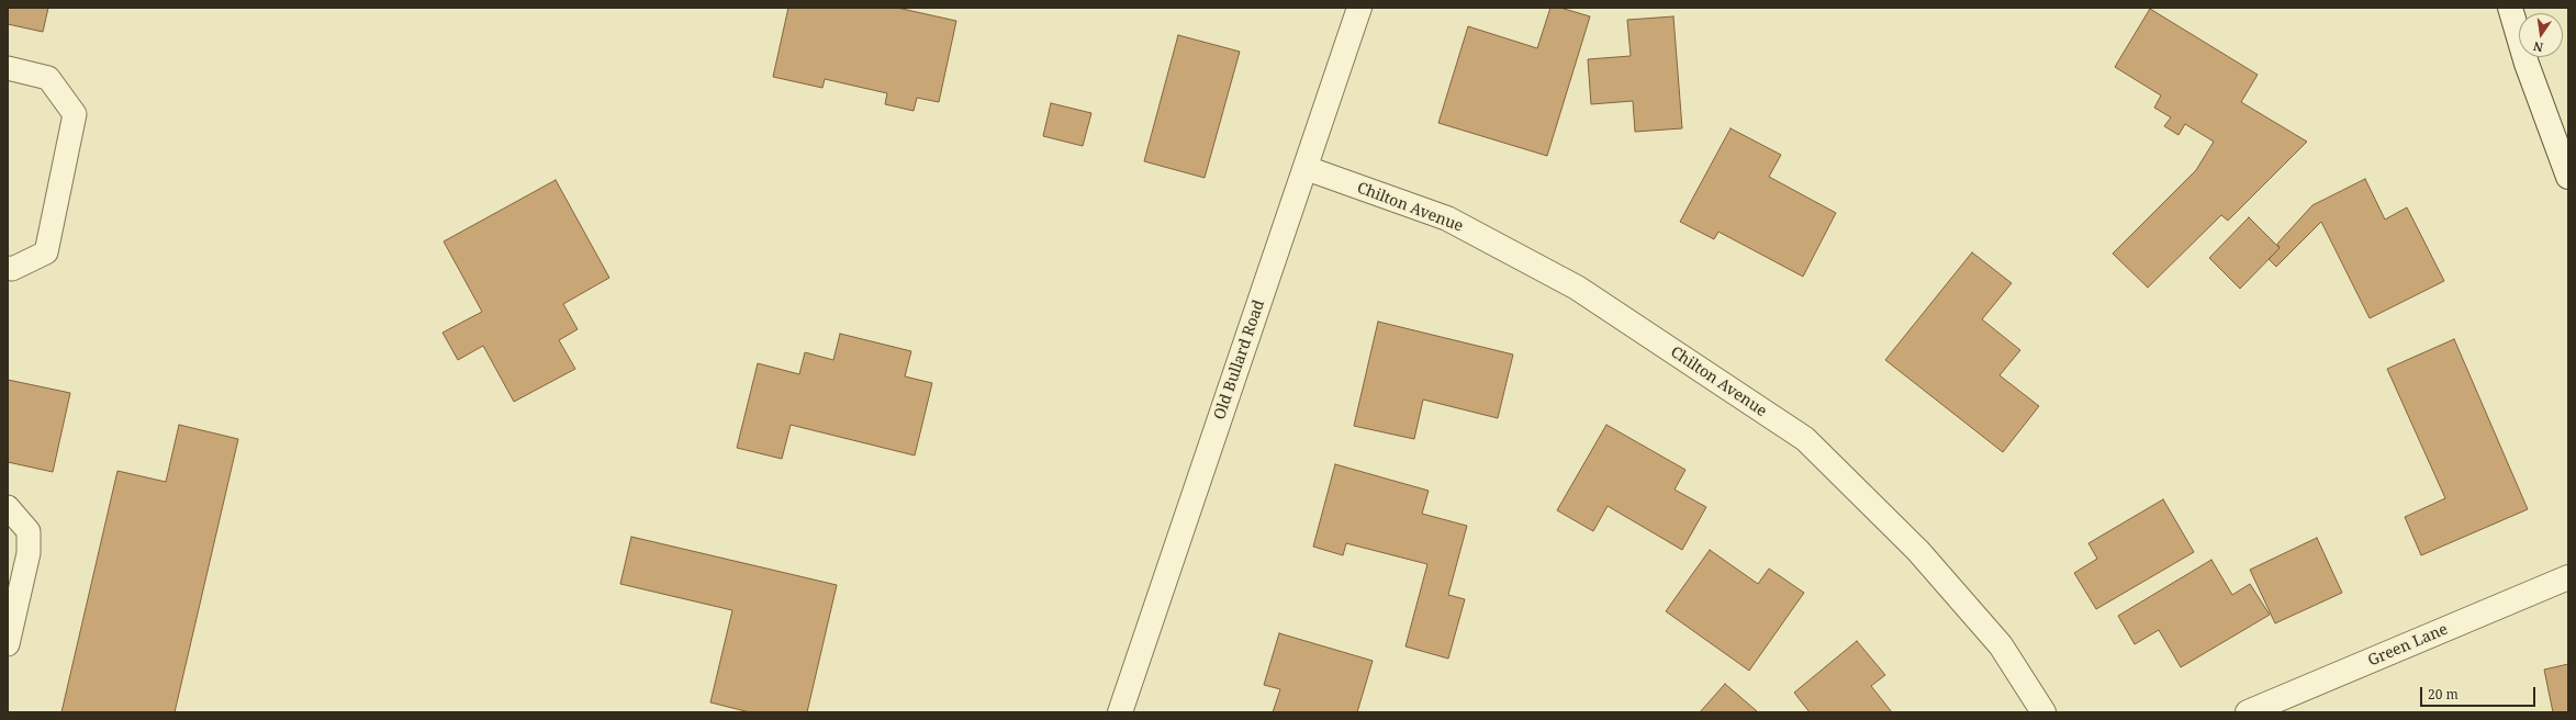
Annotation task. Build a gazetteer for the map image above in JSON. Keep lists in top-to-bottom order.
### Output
{
  "streets": {
    "street": ["Chilton Avenue", "Old Bullard Road", "Green Lane"]
  },
  "crossings": [
    ["Chilton Avenue", "Old Bullard Road"]
  ],
  "scale_bar": "20 m",
  "north": "bottom"
}
